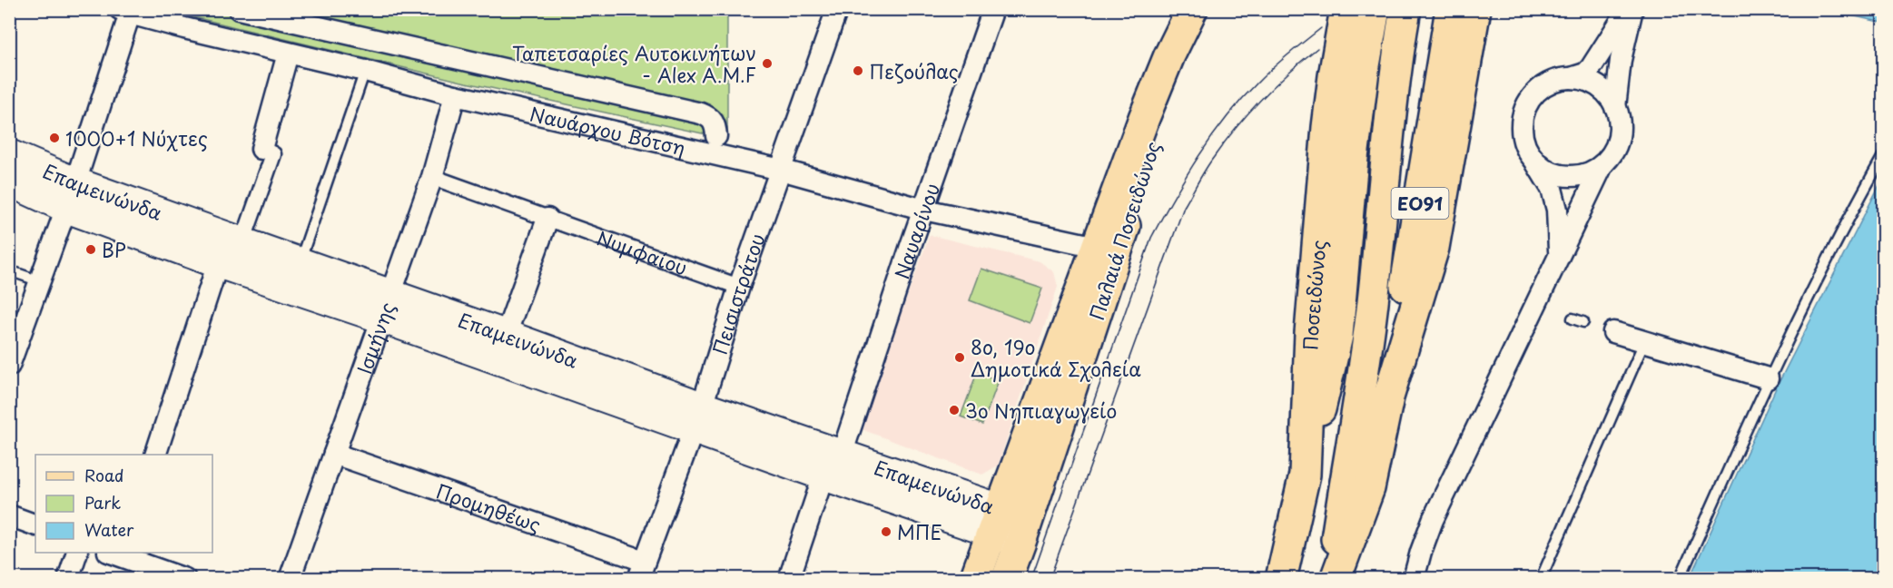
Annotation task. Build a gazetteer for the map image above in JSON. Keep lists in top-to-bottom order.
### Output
{
  "streets": {
    "main road": [
      "Επαμεινώνδα",
      "ΕΟ91",
      "Παλαιά Ποσειδώνος",
      "Ποσειδώνος"
    ],
    "street": [
      "Ναυάρχου Βότση",
      "Ναυαρίνου",
      "Νυμφαίου",
      "Πεισιστράτου",
      "Ισμήνης",
      "Προμηθέως"
    ]
  },
  "crossings": [
    ["Ναυάρχου Βότση", "Παλαιά Ποσειδώνος"],
    ["Ναυάρχου Βότση", "Ναυαρίνου"],
    ["Ναυάρχου Βότση", "Πεισιστράτου"],
    ["Ναυάρχου Βότση", "Ισμήνης"],
    ["Επαμεινώνδα", "Παλαιά Ποσειδώνος"],
    ["Επαμεινώνδα", "Ναυαρίνου"],
    ["Επαμεινώνδα", "Πεισιστράτου"],
    ["Επαμεινώνδα", "Ισμήνης"],
    ["Νυμφαίου", "Πεισιστράτου"],
    ["Νυμφαίου", "Ισμήνης"],
    ["Πεισιστράτου", "Προμηθέως"],
    ["Ισμήνης", "Προμηθέως"]
  ],
  "places": [
    "Ταπετσαρίες Αυτοκινήτων - Alex A.M.F",
    "Πεζούλας",
    "1000+1 Νύχτες",
    "BP",
    "8ο, 19ο Δημοτικά Σχολεία",
    "3ο Νηπιαγωγείο",
    "ΜΠΕ"
  ],
  "legend": ["Road", "Park", "Water"]
}
